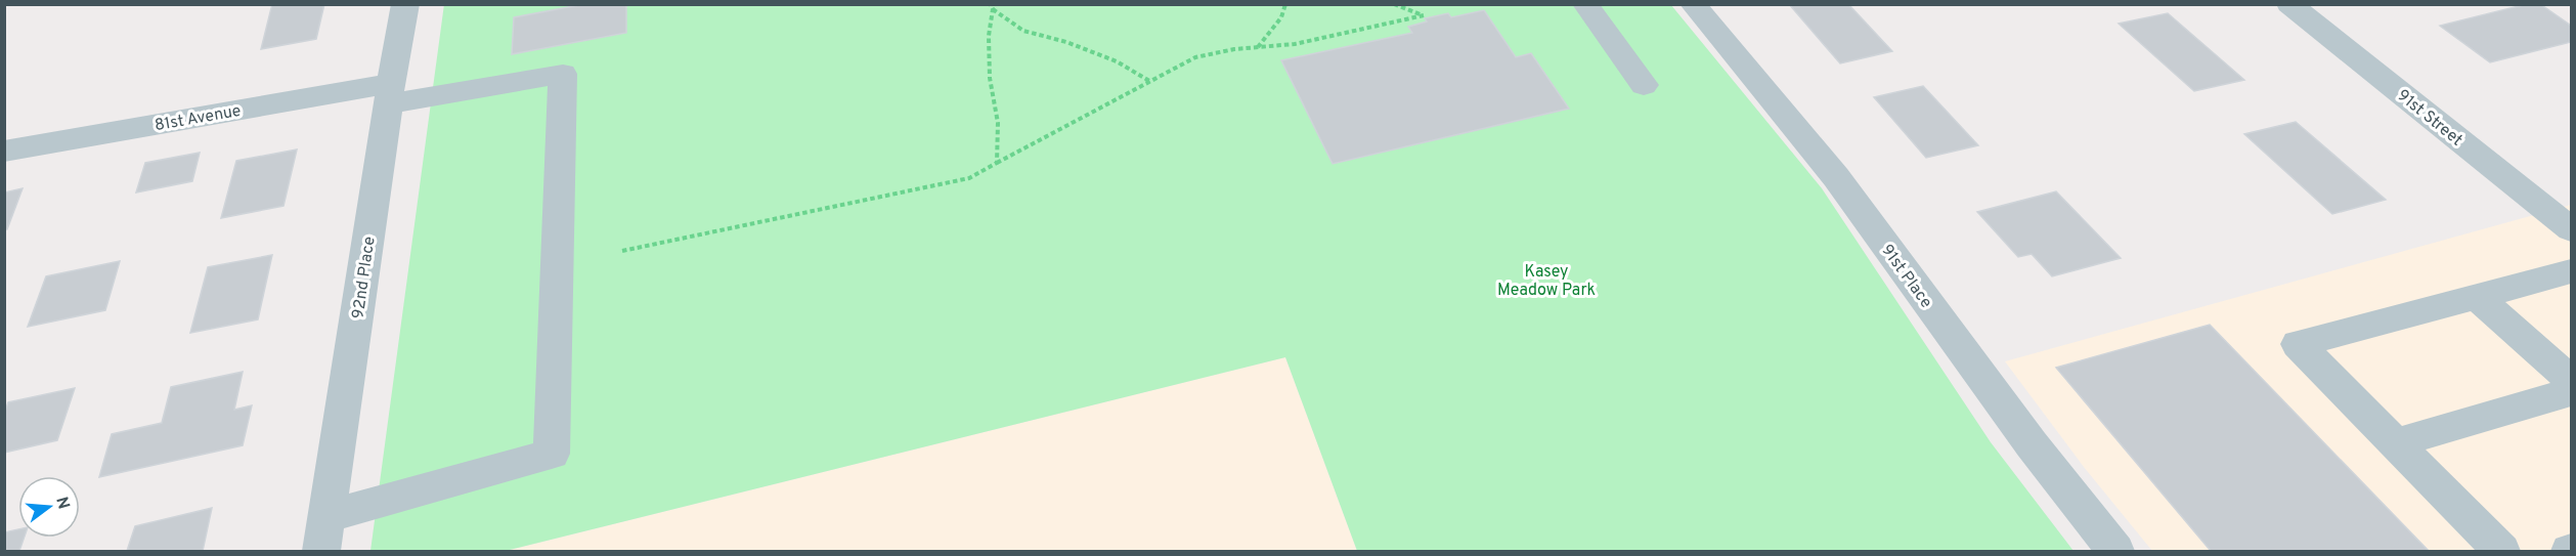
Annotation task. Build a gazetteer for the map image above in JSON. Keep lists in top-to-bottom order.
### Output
{
  "streets": {
    "street": [
      "81st Avenue",
      "91st Street",
      "91st Place",
      "92nd Place"
    ]
  },
  "crossings": [
    ["81st Avenue", "92nd Place"]
  ],
  "parks": ["Kasey Meadow Park"],
  "north": "right"
}
